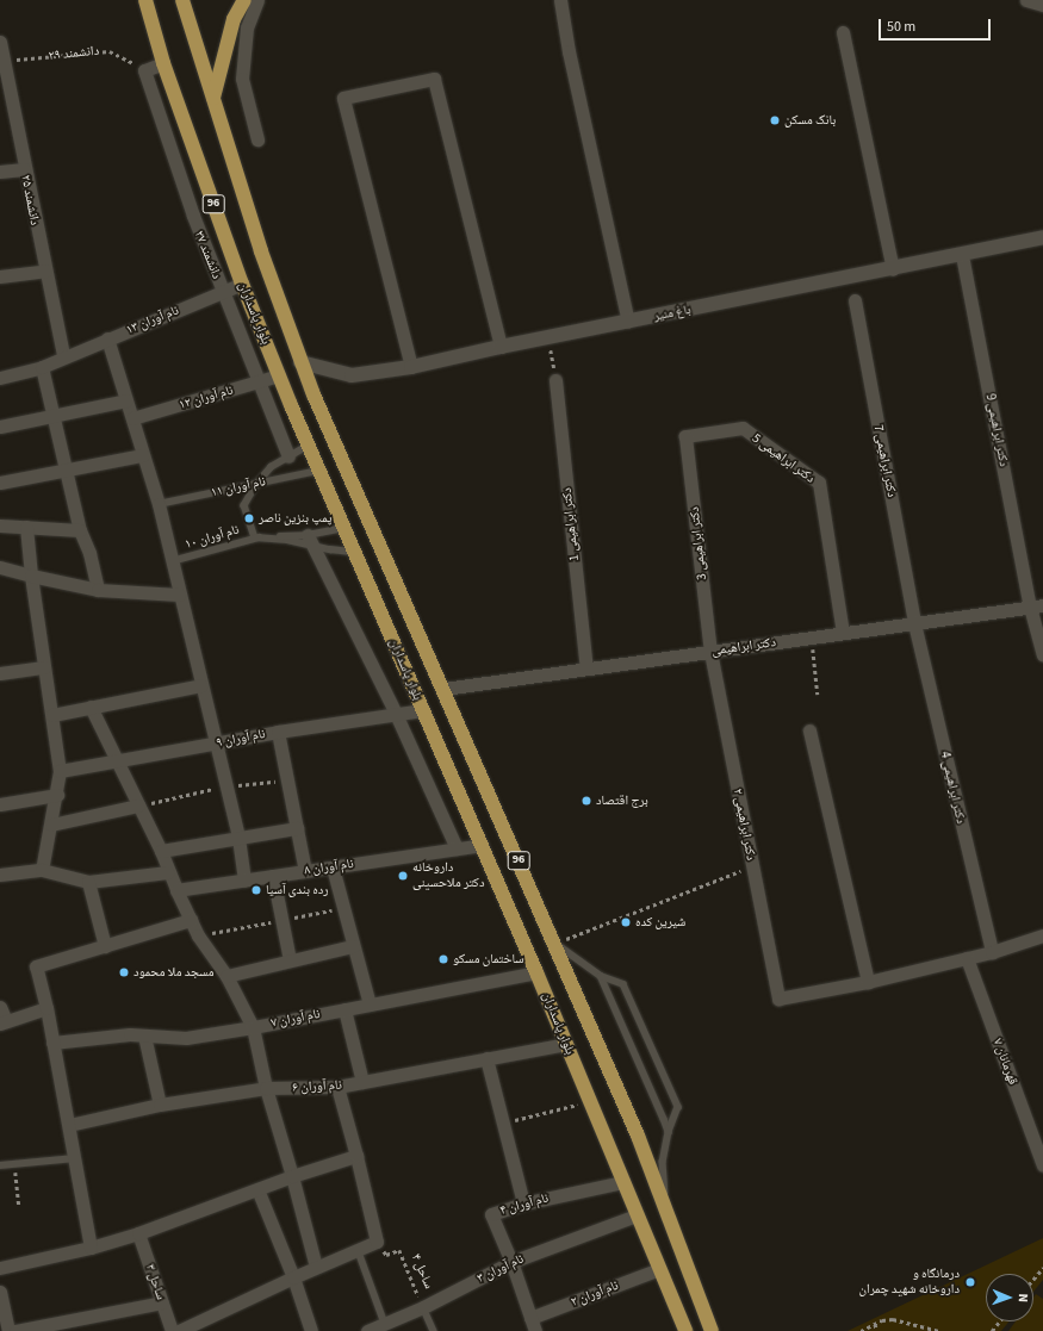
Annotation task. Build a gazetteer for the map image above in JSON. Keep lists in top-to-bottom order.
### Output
{
  "streets": {
    "highway": ["96", "بلوار پاسداران"],
    "street": [
      "دانشمند ۲۵",
      "دانشمند ۲۷",
      "باغ منیر",
      "نام آوران ۱۳",
      "نام آوران ۱۲",
      "دکتر ابراهیمی 9",
      "دکتر ابراهیمی 5",
      "دکتر ابراهیمی 7",
      "دکتر ابراهیمی 1",
      "دکتر ابراهیمی 3",
      "دکتر ابراهیمی",
      "نام آوران ۹",
      "دکتر ابراهیمی 4",
      "دکتر ابراهیمی ۲",
      "نام آوران ۸",
      "نام آوران ۷",
      "قهرمانان ۷",
      "نام آوران ۶",
      "نام آوران ۴",
      "نام آوران ۳",
      "ساحل ۳",
      "نام آوران ۲"
    ],
    "lane": ["نام آوران ۱۱", "نام آوران ۱۰", "ساحل ۴"],
    "path": ["دانشمند ۲۹"]
  },
  "crossings": [
    ["دانشمند ۲۹", "دانشمند ۲۵"],
    ["دانشمند ۲۹", "دانشمند ۲۷"],
    ["دانشمند ۲۵", "نام آوران ۱۳"],
    ["دانشمند ۲۷", "نام آوران ۱۳"],
    ["دانشمند ۲۷", "نام آوران ۱۲"],
    ["بلوار پاسداران", "باغ منیر"],
    ["بلوار پاسداران", "نام آوران ۱۳"],
    ["بلوار پاسداران", "نام آوران ۱۲"],
    ["بلوار پاسداران", "نام آوران ۱۱"],
    ["بلوار پاسداران", "نام آوران ۱۰"],
    ["بلوار پاسداران", "دکتر ابراهیمی"],
    ["بلوار پاسداران", "نام آوران ۹"],
    ["بلوار پاسداران", "نام آوران ۸"],
    ["بلوار پاسداران", "نام آوران ۷"],
    ["بلوار پاسداران", "نام آوران ۶"],
    ["بلوار پاسداران", "نام آوران ۴"],
    ["بلوار پاسداران", "نام آوران ۳"],
    ["بلوار پاسداران", "نام آوران ۲"],
    ["باغ منیر", "دکتر ابراهیمی 9"],
    ["دکتر ابراهیمی 9", "دکتر ابراهیمی"],
    ["دکتر ابراهیمی 5", "دکتر ابراهیمی 3"],
    ["دکتر ابراهیمی 5", "دکتر ابراهیمی"],
    ["دکتر ابراهیمی 7", "دکتر ابراهیمی"],
    ["دکتر ابراهیمی 7", "دکتر ابراهیمی 4"],
    ["دکتر ابراهیمی 1", "دکتر ابراهیمی"],
    ["دکتر ابراهیمی 3", "دکتر ابراهیمی"],
    ["دکتر ابراهیمی 3", "دکتر ابراهیمی ۲"],
    ["دکتر ابراهیمی", "دکتر ابراهیمی 4"],
    ["دکتر ابراهیمی", "دکتر ابراهیمی ۲"],
    ["نام آوران ۴", "نام آوران ۳"],
    ["نام آوران ۴", "نام آوران ۲"],
    ["نام آوران ۳", "ساحل ۴"]
  ],
  "places": [
    "بانک مسکن",
    "پمپ بنزین ناصر",
    "برج اقتصاد",
    "داروخانه دکتر ملاحسینی",
    "رده بندی آسیا",
    "شیرین کده",
    "ساختمان مسکو",
    "مسجد ملا محمود",
    "درمانگاه و داروخانه شهید چمران"
  ],
  "scale_bar": "50 m",
  "north": "right"
}
